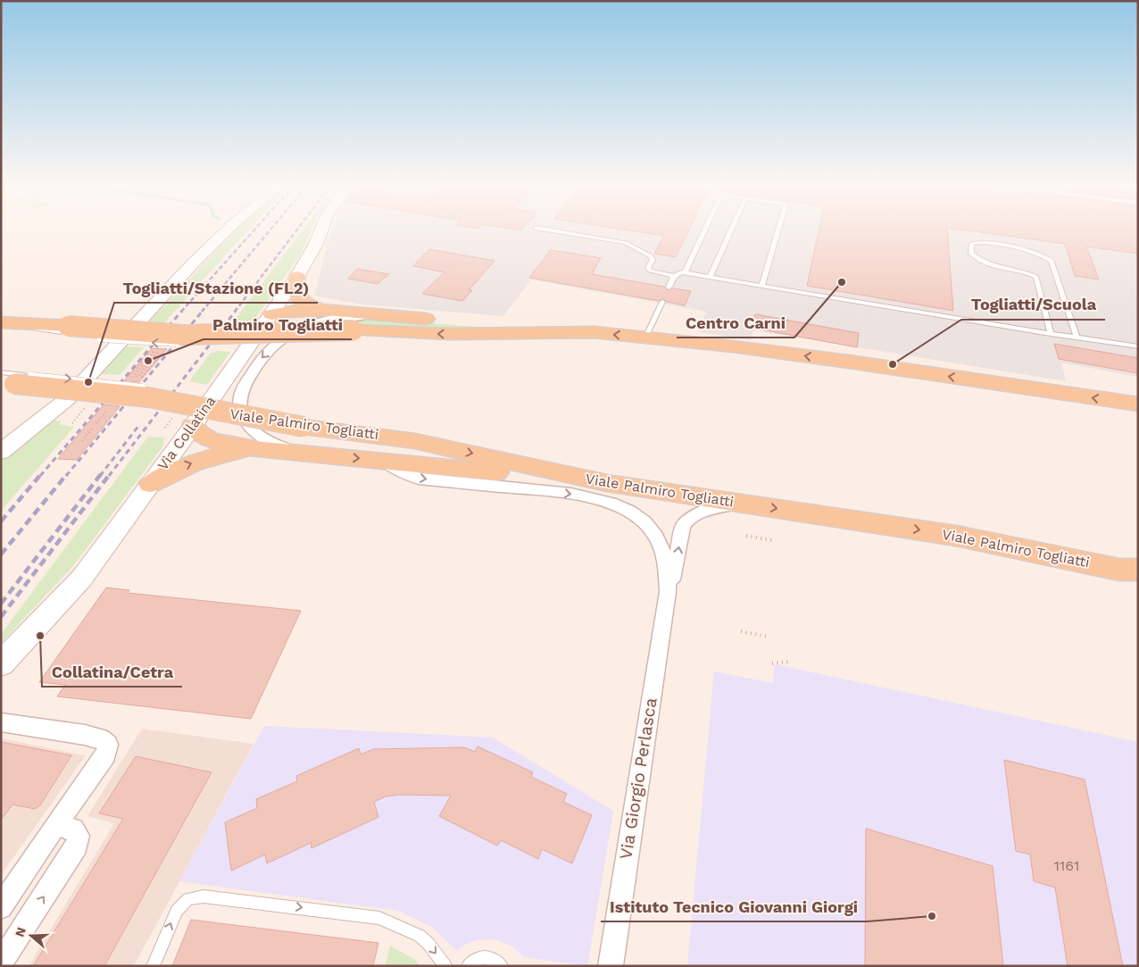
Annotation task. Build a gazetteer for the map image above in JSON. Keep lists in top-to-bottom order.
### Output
{
  "streets": {
    "main road": ["Viale Palmiro Togliatti"],
    "street": ["Via Collatina", "Via Giorgio Perlasca"]
  },
  "crossings": [
    ["Viale Palmiro Togliatti", "Via Collatina"]
  ],
  "places": [
    "Centro Carni",
    "Palmiro Togliatti",
    "Togliatti/Scuola",
    "Togliatti/Stazione (FL2)",
    "Collatina/Cetra",
    "Istituto Tecnico Giovanni Giorgi"
  ],
  "house_numbers": ["1161"],
  "north": "left"
}
